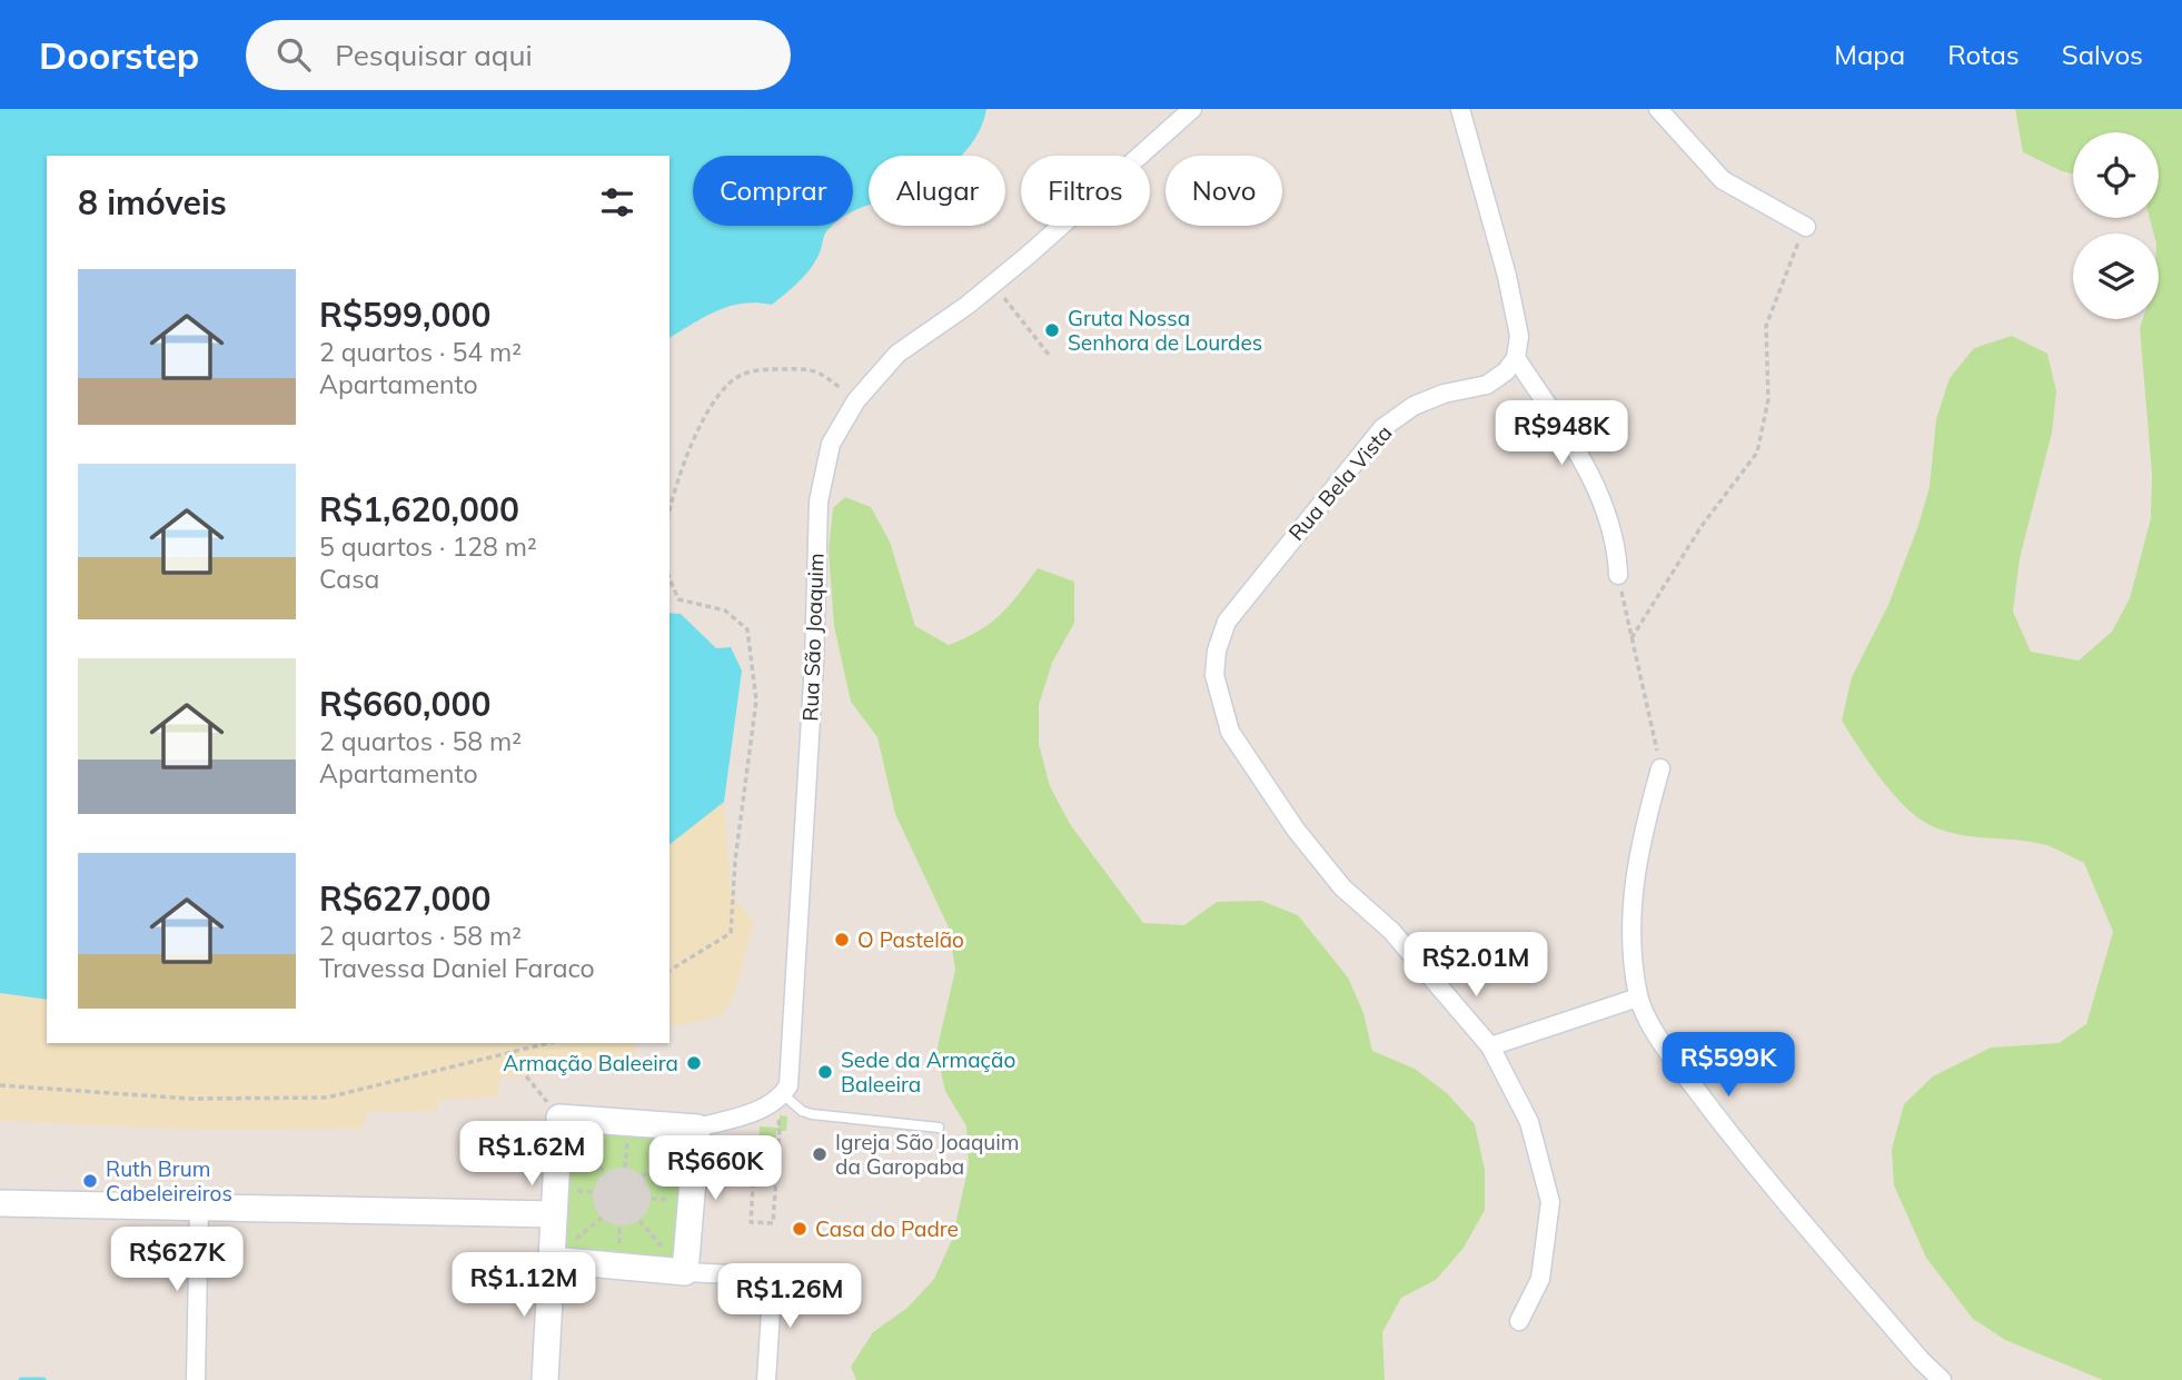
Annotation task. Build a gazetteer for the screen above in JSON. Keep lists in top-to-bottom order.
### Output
{
  "streets": {
    "street": ["Rua Bela Vista", "Rua São Joaquim"]
  },
  "places": [
    "Gruta Nossa Senhora de Lourdes",
    "O Pastelão",
    "Armação Baleeira",
    "Sede da Armação Baleeira",
    "Igreja São Joaquim da Garopaba",
    "Ruth Brum Cabeleireiros",
    "Casa do Padre"
  ],
  "page": {
    "header": "Doorstep",
    "search": "Pesquisar aqui",
    "nav": ["Mapa", "Rotas", "Salvos"],
    "chip": [
      "Comprar",
      "Alugar",
      "Filtros",
      "Novo"
    ],
    "heading": "8 imóveis",
    "list": [
      {
        "name": "R$599,000",
        "note": "2 quartos · 54 m² · Apartamento"
      },
      {
        "name": "R$1,620,000",
        "note": "5 quartos · 128 m² · Casa"
      },
      {
        "name": "R$660,000",
        "note": "2 quartos · 58 m² · Apartamento"
      },
      {
        "name": "R$627,000",
        "note": "2 quartos · 58 m² · Travessa Daniel Faraco"
      }
    ],
    "price": [
      "R$948K",
      "R$2.01M",
      "R$599K",
      "R$1.62M",
      "R$660K",
      "R$627K",
      "R$1.12M",
      "R$1.26M"
    ]
  }
}
